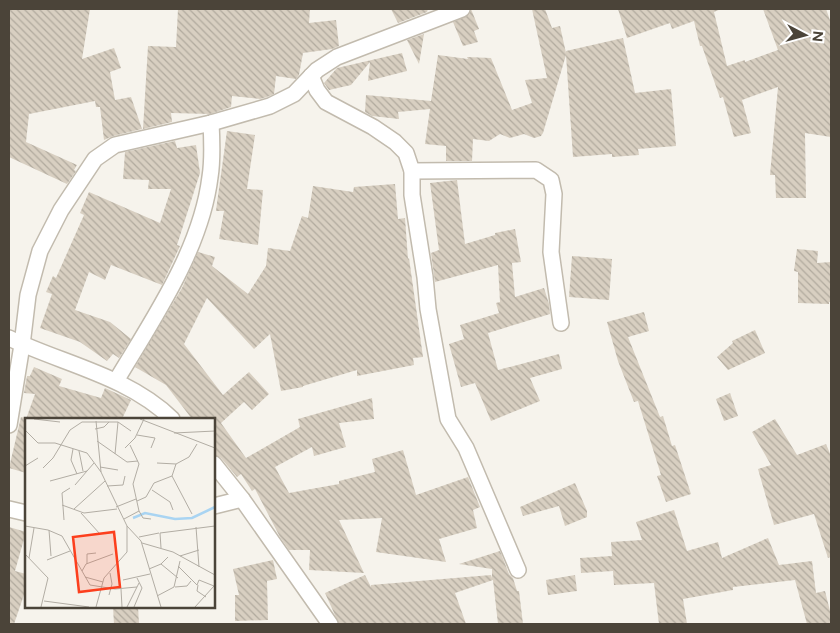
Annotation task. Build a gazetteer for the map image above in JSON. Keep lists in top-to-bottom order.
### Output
{
  "north": "right"
}
